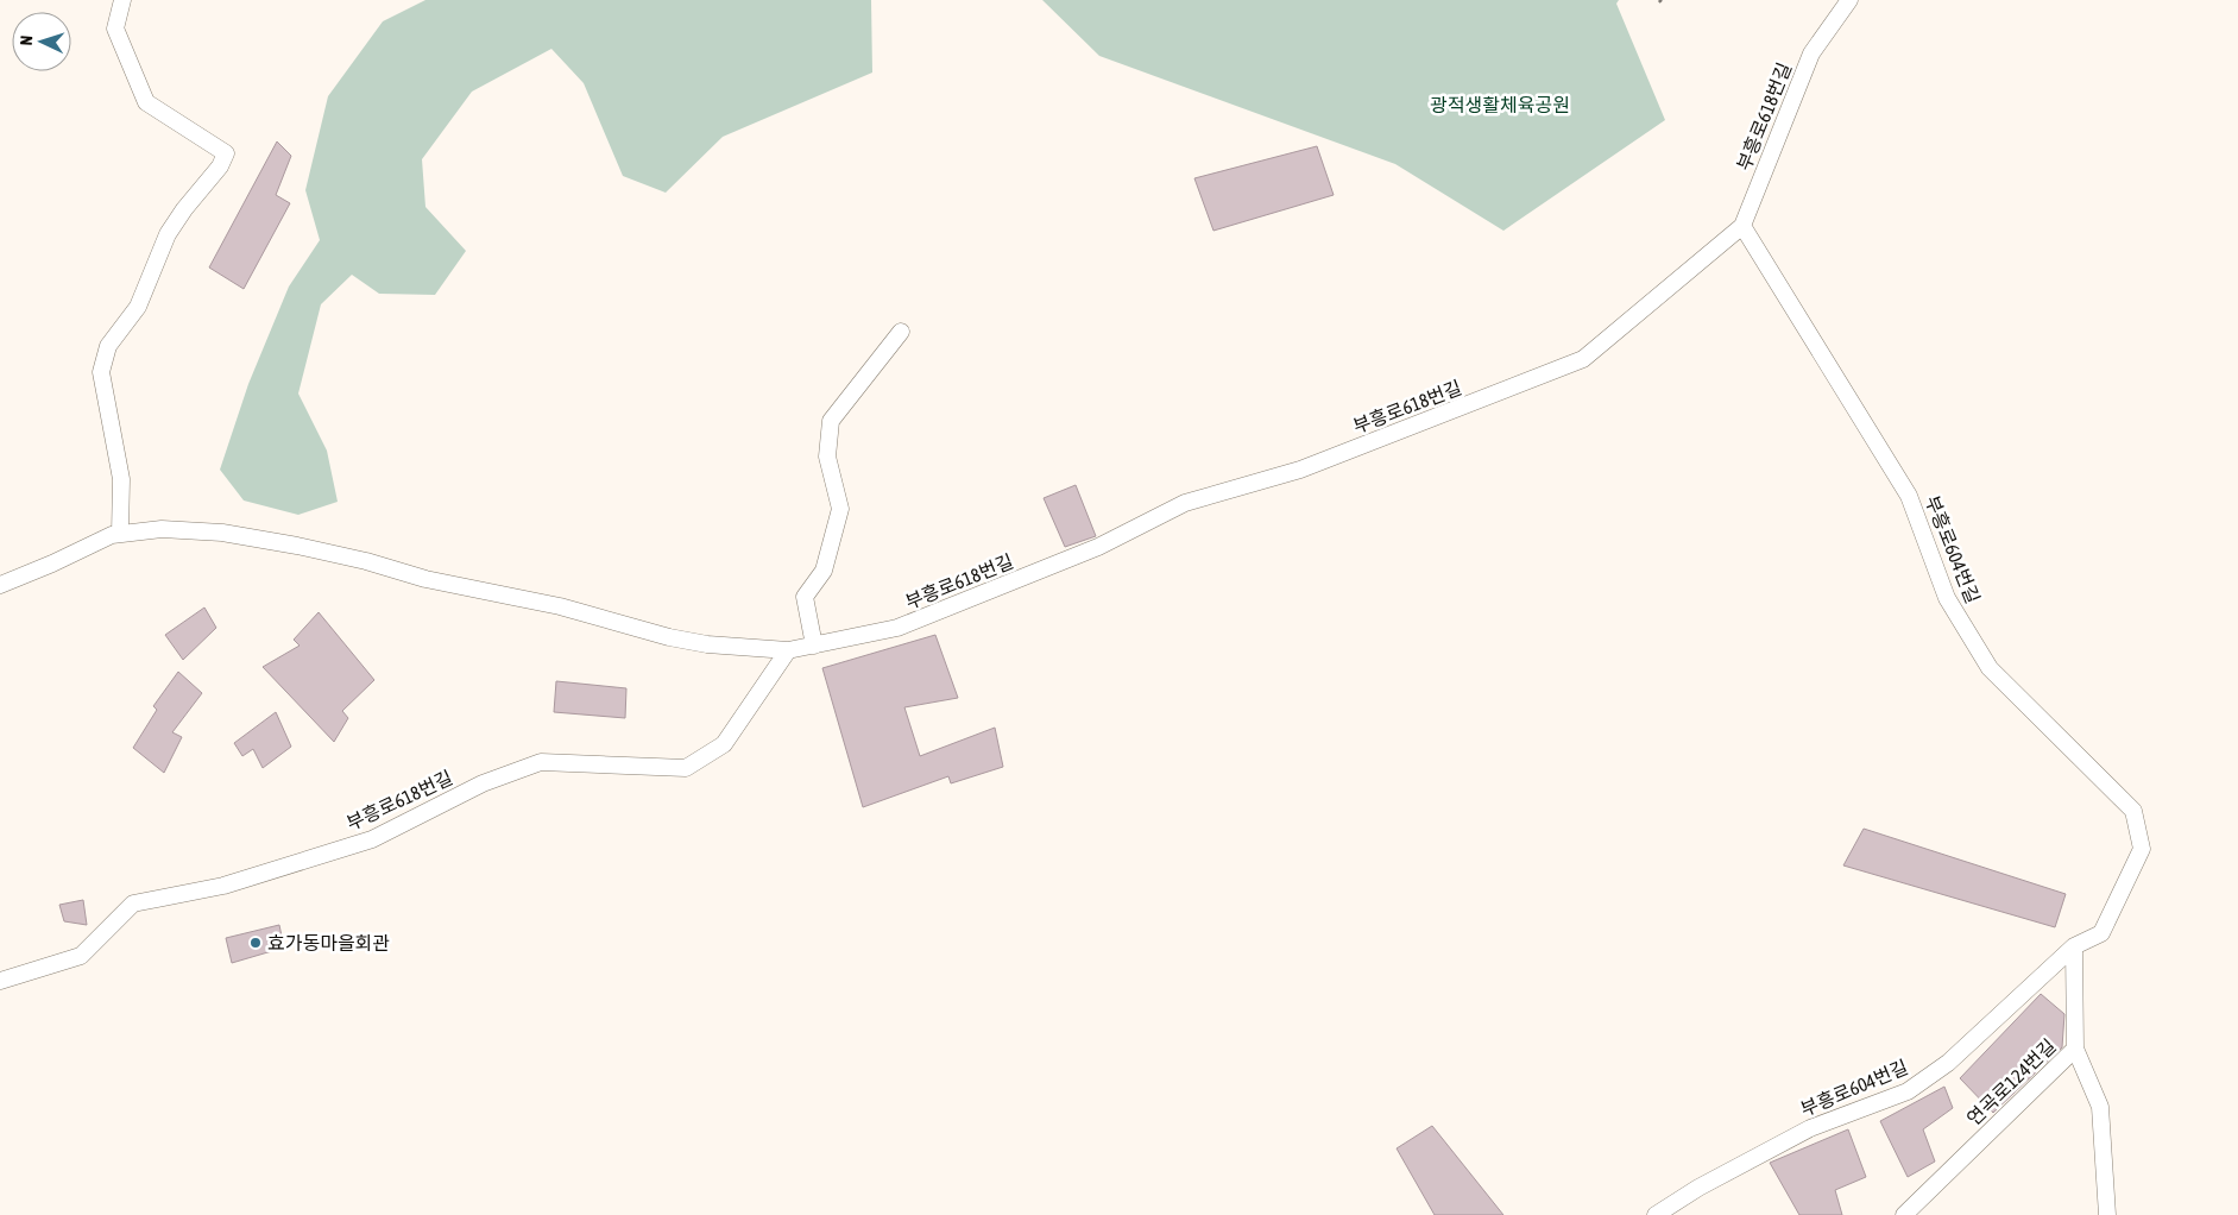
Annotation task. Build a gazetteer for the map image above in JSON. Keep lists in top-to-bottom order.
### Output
{
  "streets": {
    "street": ["부흥로618번길", "부흥로604번길", "연곡로124번길"]
  },
  "crossings": [
    ["부흥로618번길", "부흥로604번길"]
  ],
  "parks": ["광적생활체육공원"],
  "places": ["효가동마을회관"],
  "north": "left"
}
